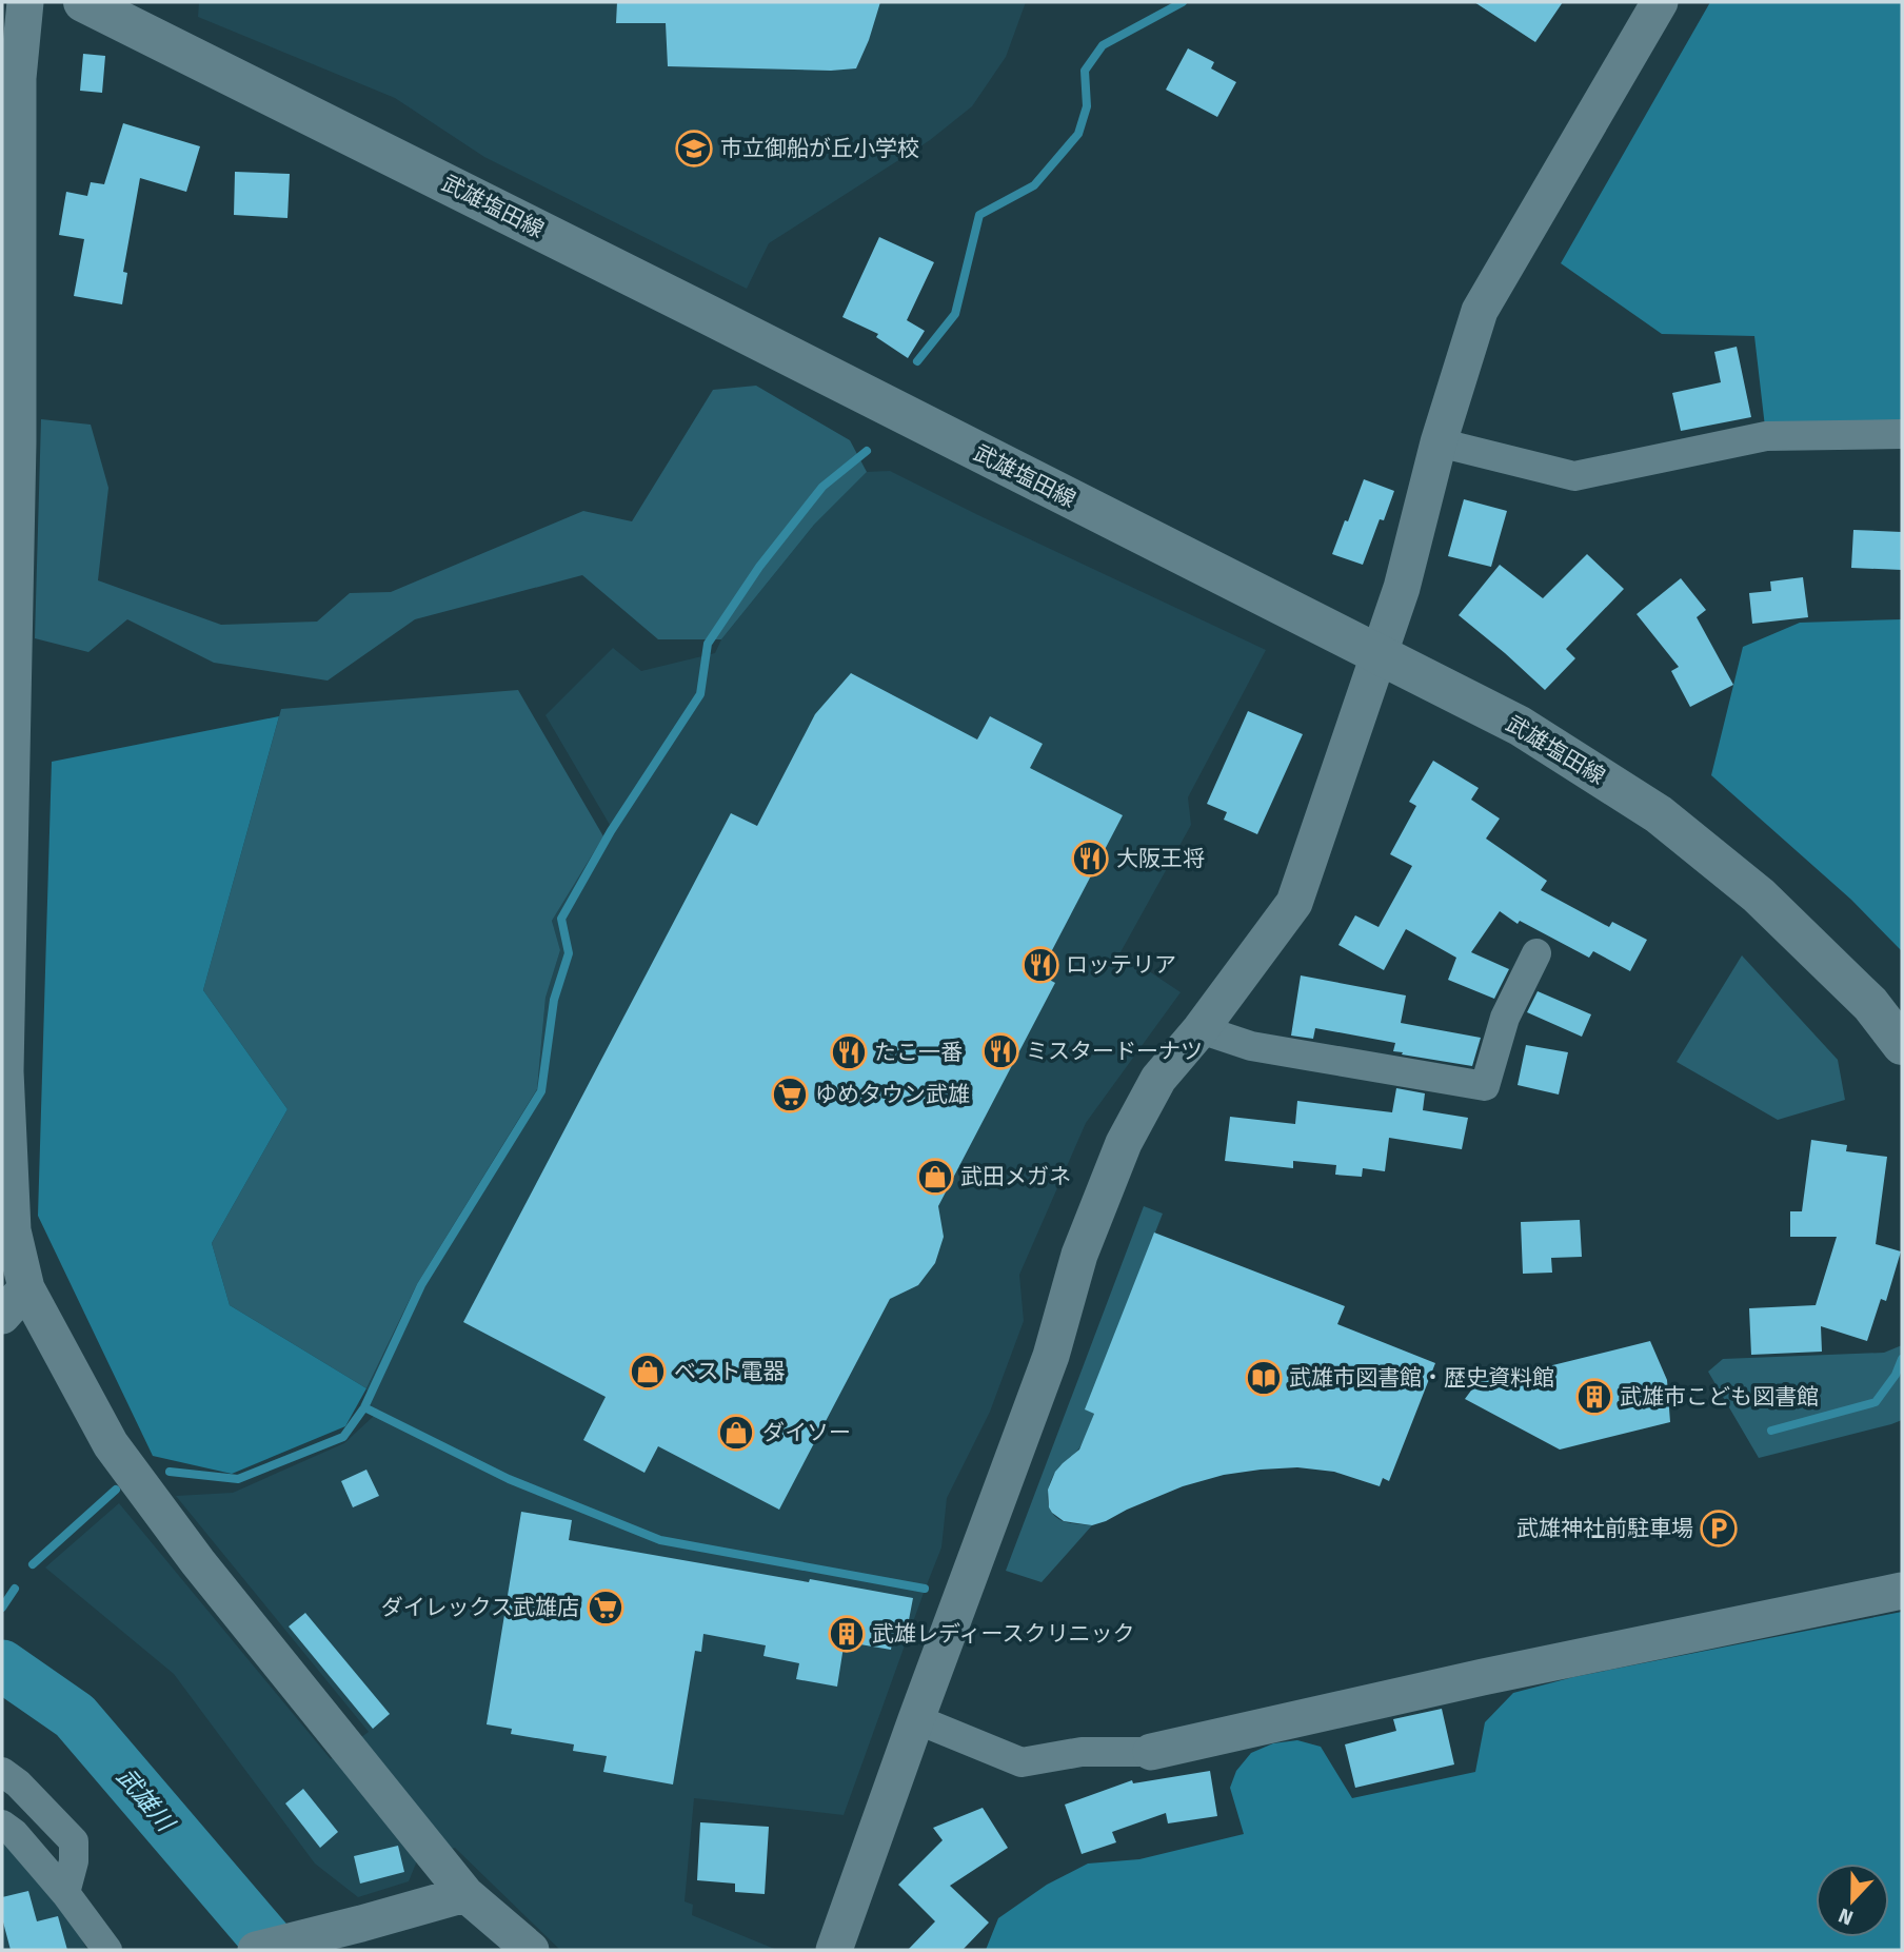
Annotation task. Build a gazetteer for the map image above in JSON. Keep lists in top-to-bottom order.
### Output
{
  "streets": {
    "main road": ["武雄塩田線"]
  },
  "water": ["武雄川"],
  "places": {
    "school or university": ["市立御船が丘小学校"],
    "restaurant": [
      "大阪王将",
      "ロッテリア",
      "ミスタードーナツ",
      "たこ一番"
    ],
    "supermarket": ["ゆめタウン武雄", "ダイレックス武雄店"],
    "shop": ["武田メガネ", "ベスト電器", "ダイソー"],
    "library": ["武雄市図書館・歴史資料館"],
    "building": ["武雄市こども図書館", "武雄レディースクリニック"],
    "parking": ["武雄神社前駐車場"]
  },
  "north": "bottom"
}
